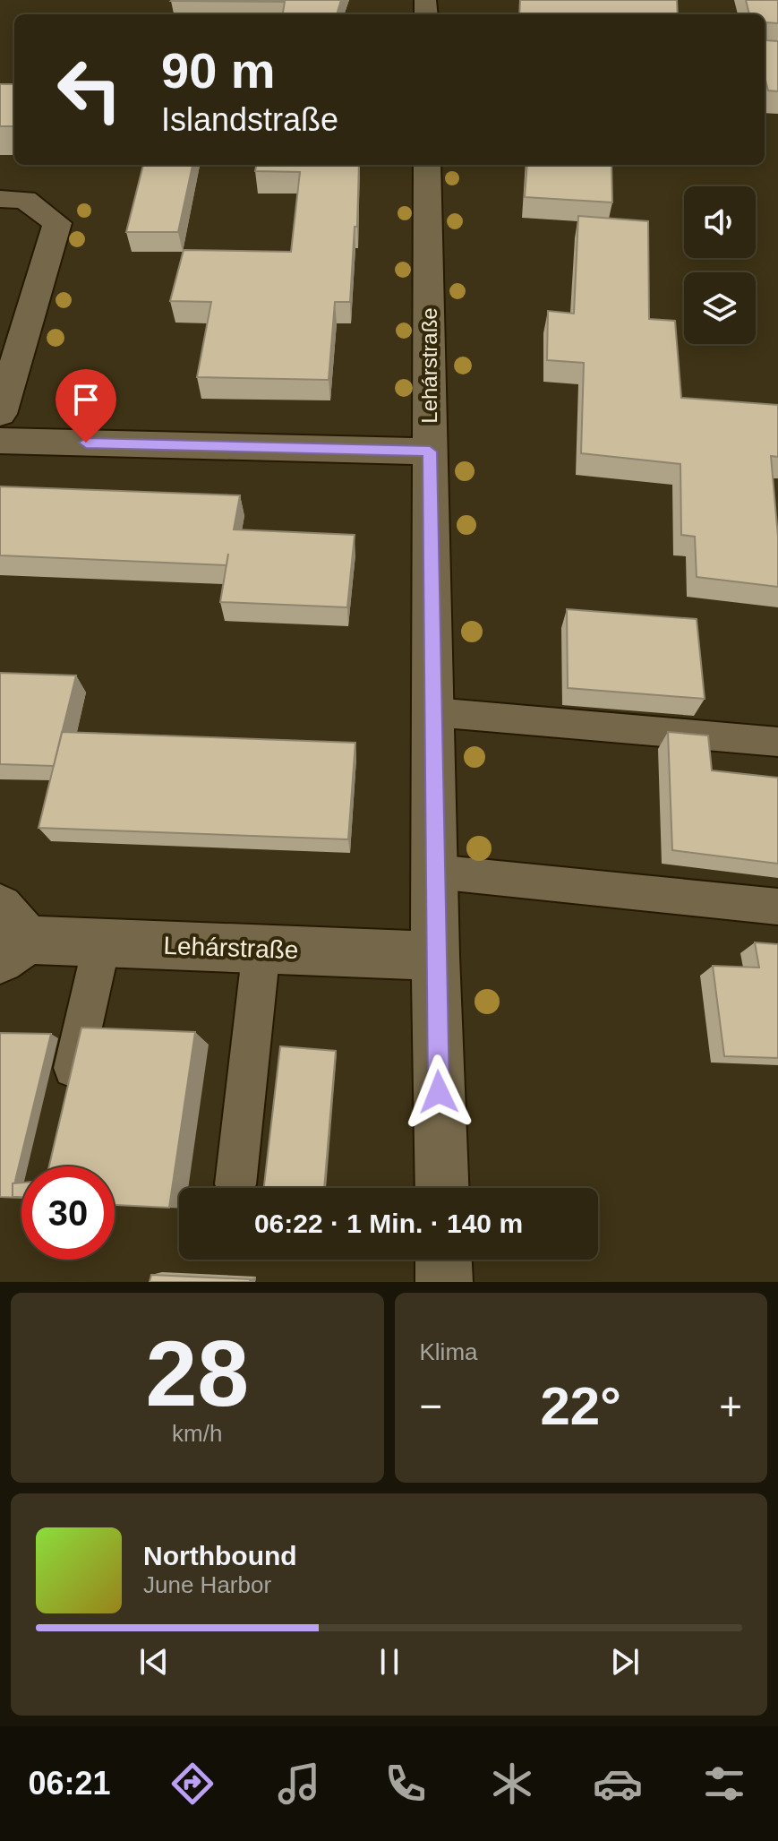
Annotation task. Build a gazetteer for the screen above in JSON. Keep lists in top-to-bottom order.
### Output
{
  "streets": {
    "street": ["Lehárstraße"]
  },
  "page": {
    "turn": ["90 m", "Islandstraße"],
    "limit": "30",
    "trip": "06:22 · 1 Min. · 140 m",
    "tile": [
      ["28", "km/h"],
      "Klima"
    ],
    "heat": ["−", "22°", "+"],
    "song": ["Northbound", "June Harbor"],
    "tabs": "06:21"
  }
}
